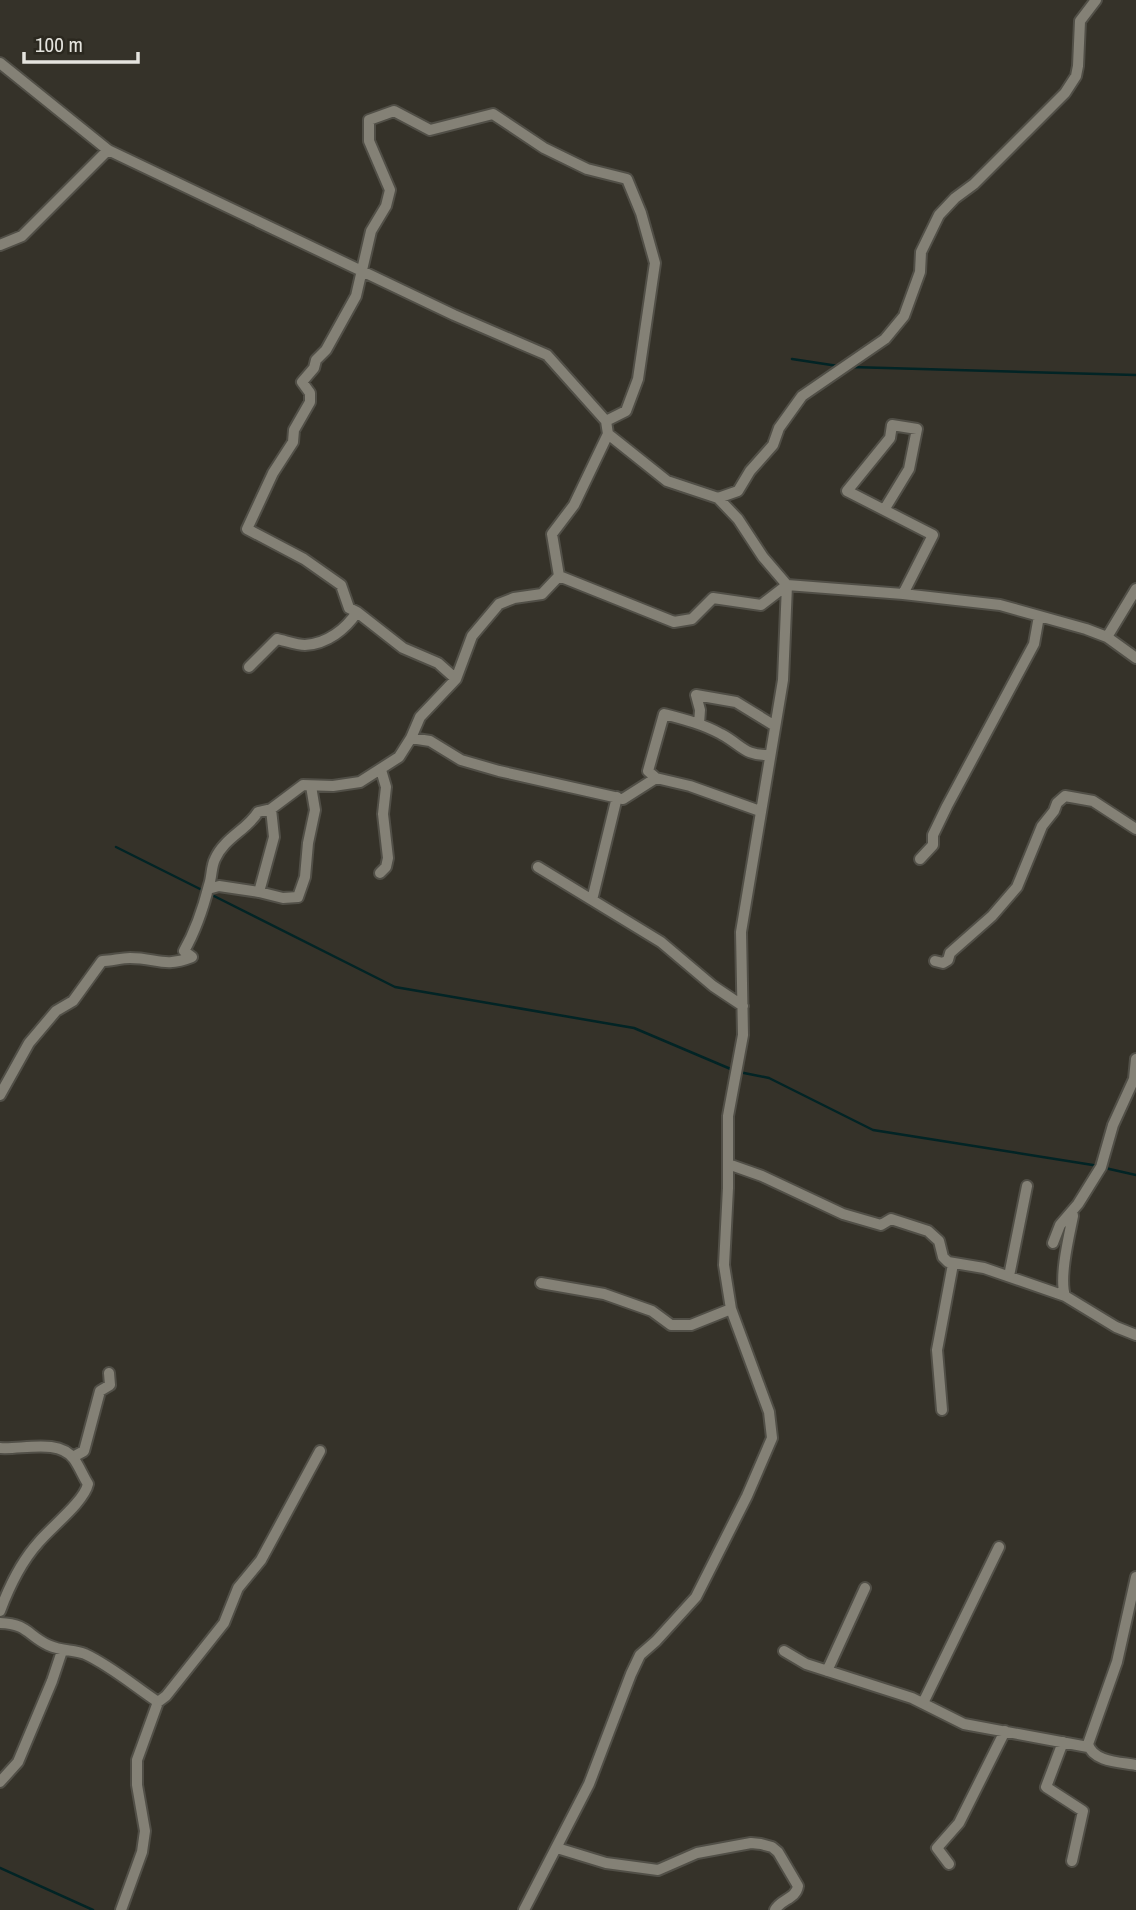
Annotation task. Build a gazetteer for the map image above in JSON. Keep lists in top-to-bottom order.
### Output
{
  "scale_bar": "100 m"
}
